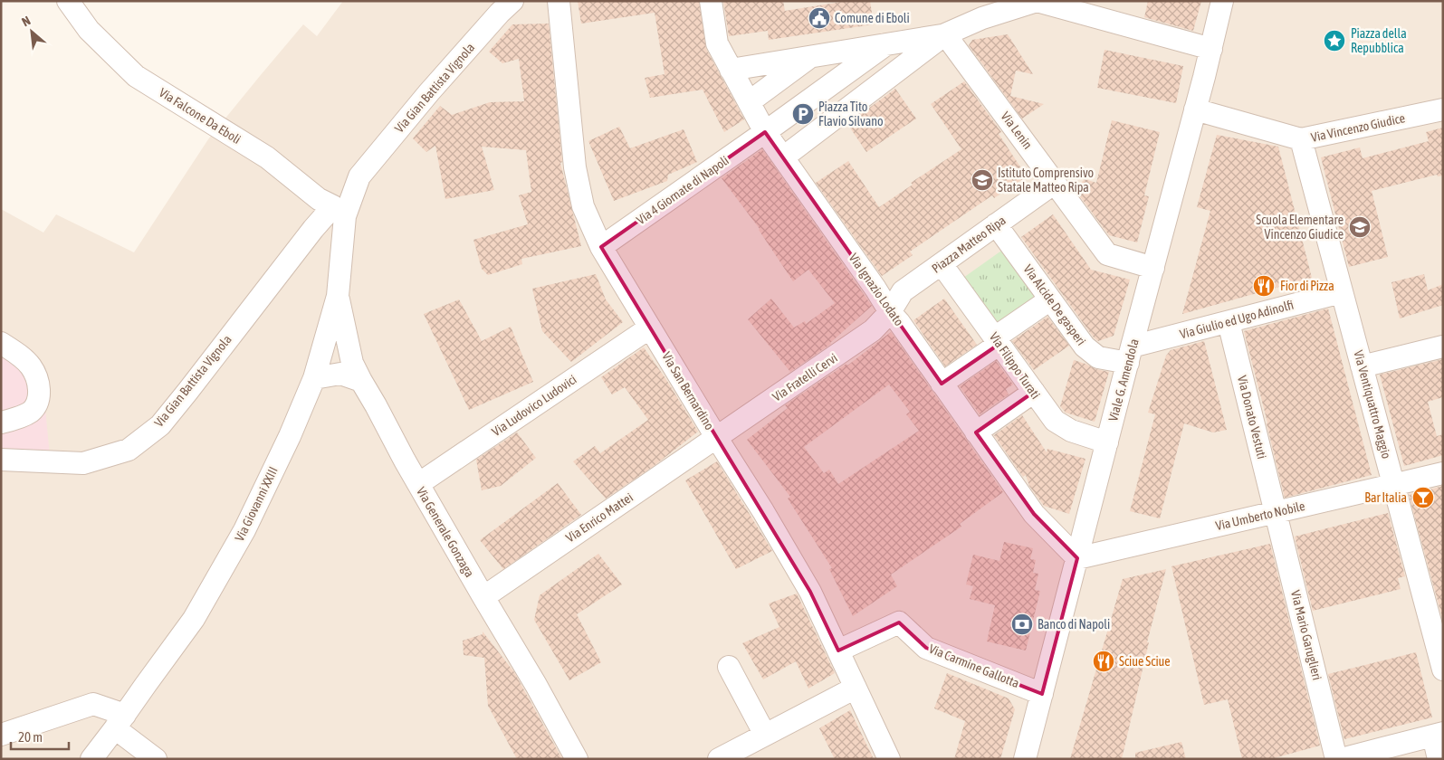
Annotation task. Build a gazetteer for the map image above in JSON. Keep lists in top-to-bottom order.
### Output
{
  "streets": {
    "street": [
      "Via Gian Battista Vignola",
      "Via Falcone Da Eboli",
      "Via Vincenzo Giudice",
      "Via Lenin",
      "Via 4 Giornate di Napoli",
      "Piazza Matteo Ripa",
      "Via Ignazio Lodato",
      "Via Alcide De gasperi",
      "Via Giulio ed Ugo Adinolfi",
      "Via Filippo Turati",
      "Via Fratelli Cervi",
      "Viale G. Amendola",
      "Via San Bernardino",
      "Via Ventiquattro Maggio",
      "Via Ludovico Ludovici",
      "Via Donato Vestuti",
      "Via Giovanni XXIII",
      "Via Umberto Nobile",
      "Via Enrico Mattei",
      "Via Generale Gonzaga",
      "Via Mario Garuglieri",
      "Via Carmine Gallotta"
    ]
  },
  "crossings": [
    ["Via Gian Battista Vignola", "Via Falcone Da Eboli"],
    ["Via Gian Battista Vignola", "Via Giovanni XXIII"],
    ["Via Falcone Da Eboli", "Via Giovanni XXIII"],
    ["Via Vincenzo Giudice", "Viale G. Amendola"],
    ["Via Vincenzo Giudice", "Via Ventiquattro Maggio"],
    ["Via Lenin", "Piazza Matteo Ripa"],
    ["Via Lenin", "Viale G. Amendola"],
    ["Via 4 Giornate di Napoli", "Via Ignazio Lodato"],
    ["Via 4 Giornate di Napoli", "Via San Bernardino"],
    ["Piazza Matteo Ripa", "Via Ignazio Lodato"],
    ["Piazza Matteo Ripa", "Via Alcide De gasperi"],
    ["Piazza Matteo Ripa", "Via Filippo Turati"],
    ["Piazza Matteo Ripa", "Via Fratelli Cervi"],
    ["Via Ignazio Lodato", "Via Fratelli Cervi"],
    ["Via Ignazio Lodato", "Viale G. Amendola"],
    ["Via Ignazio Lodato", "Via Umberto Nobile"],
    ["Via Alcide De gasperi", "Via Giulio ed Ugo Adinolfi"],
    ["Via Alcide De gasperi", "Viale G. Amendola"],
    ["Via Giulio ed Ugo Adinolfi", "Viale G. Amendola"],
    ["Via Giulio ed Ugo Adinolfi", "Via Ventiquattro Maggio"],
    ["Via Giulio ed Ugo Adinolfi", "Via Donato Vestuti"],
    ["Via Filippo Turati", "Viale G. Amendola"],
    ["Via Fratelli Cervi", "Via San Bernardino"],
    ["Via Fratelli Cervi", "Via Enrico Mattei"],
    ["Viale G. Amendola", "Via Umberto Nobile"],
    ["Viale G. Amendola", "Via Carmine Gallotta"],
    ["Via San Bernardino", "Via Ludovico Ludovici"],
    ["Via San Bernardino", "Via Enrico Mattei"],
    ["Via San Bernardino", "Via Carmine Gallotta"],
    ["Via Ventiquattro Maggio", "Via Umberto Nobile"],
    ["Via Ludovico Ludovici", "Via Generale Gonzaga"],
    ["Via Donato Vestuti", "Via Umberto Nobile"],
    ["Via Donato Vestuti", "Via Mario Garuglieri"],
    ["Via Giovanni XXIII", "Via Generale Gonzaga"],
    ["Via Umberto Nobile", "Via Mario Garuglieri"],
    ["Via Enrico Mattei", "Via Generale Gonzaga"]
  ],
  "places": {
    "public building": ["Comune di Eboli"],
    "place": ["Piazza della Repubblica"],
    "parking": ["Piazza Tito Flavio Silvano"],
    "school or university": ["Istituto Comprensivo Statale Matteo Ripa", "Scuola Elementare Vincenzo Giudice"],
    "restaurant": ["Fior di Pizza", "Sciue Sciue"],
    "bar": ["Bar Italia"],
    "bank": ["Banco di Napoli"]
  },
  "scale_bar": "20 m",
  "north": "top left"
}
